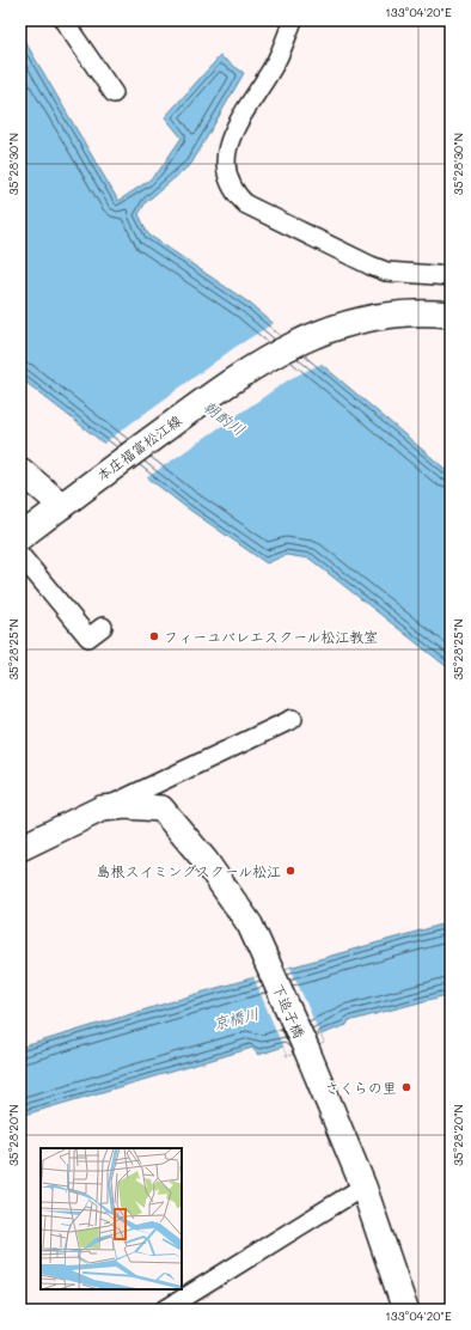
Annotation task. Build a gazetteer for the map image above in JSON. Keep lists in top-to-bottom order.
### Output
{
  "streets": {
    "street": ["本庄福富松江線", "下追子橋"]
  },
  "water": ["朝酌川", "京橋川"],
  "places": ["フィーユバレエスクール松江教室", "島根スイミングスクール松江", "さくらの里"],
  "coordinates": [
    "133°04'20\"E",
    "35°28'30\"N",
    "35°28'25\"N",
    "35°28'20\"N"
  ]
}
